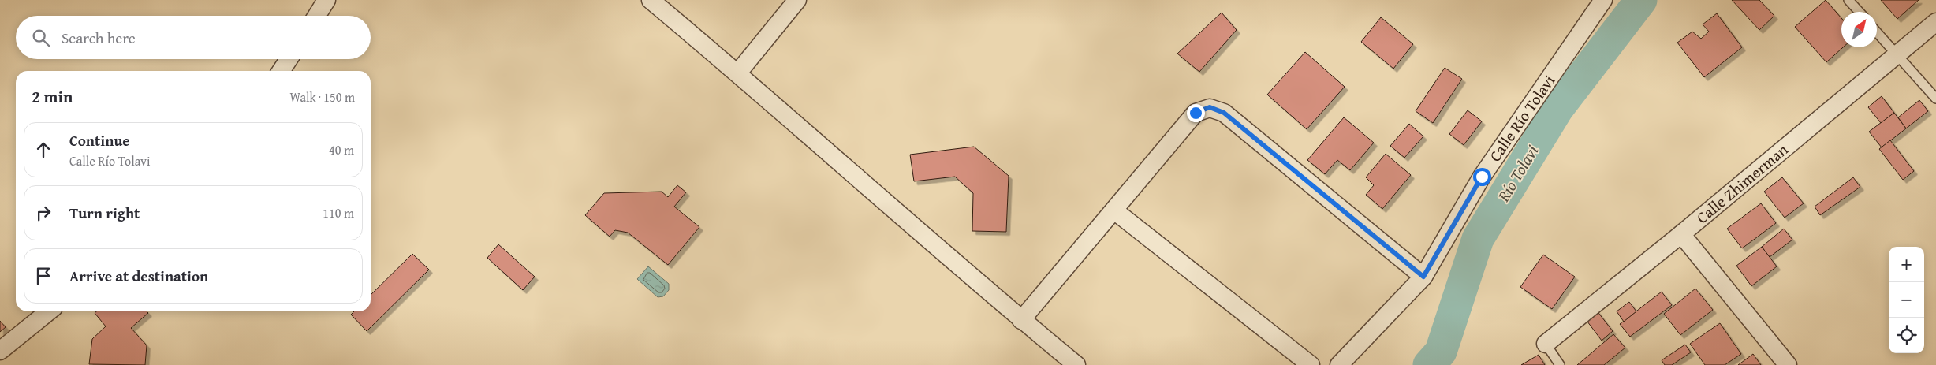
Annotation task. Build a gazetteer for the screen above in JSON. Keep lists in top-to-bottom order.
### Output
{
  "streets": {
    "street": ["Calle Río Tolavi", "Calle Zhimerman"]
  },
  "water": ["Río Tolavi"],
  "north": "top right",
  "page": {
    "search": "Search here",
    "heading": ["2 min", "Walk · 150 m"],
    "list": [
      ["Continue", "Calle Río Tolavi", "40 m"],
      ["Turn right", "110 m"],
      "Arrive at destination"
    ],
    "map_buttons": ["+", "−"]
  }
}
